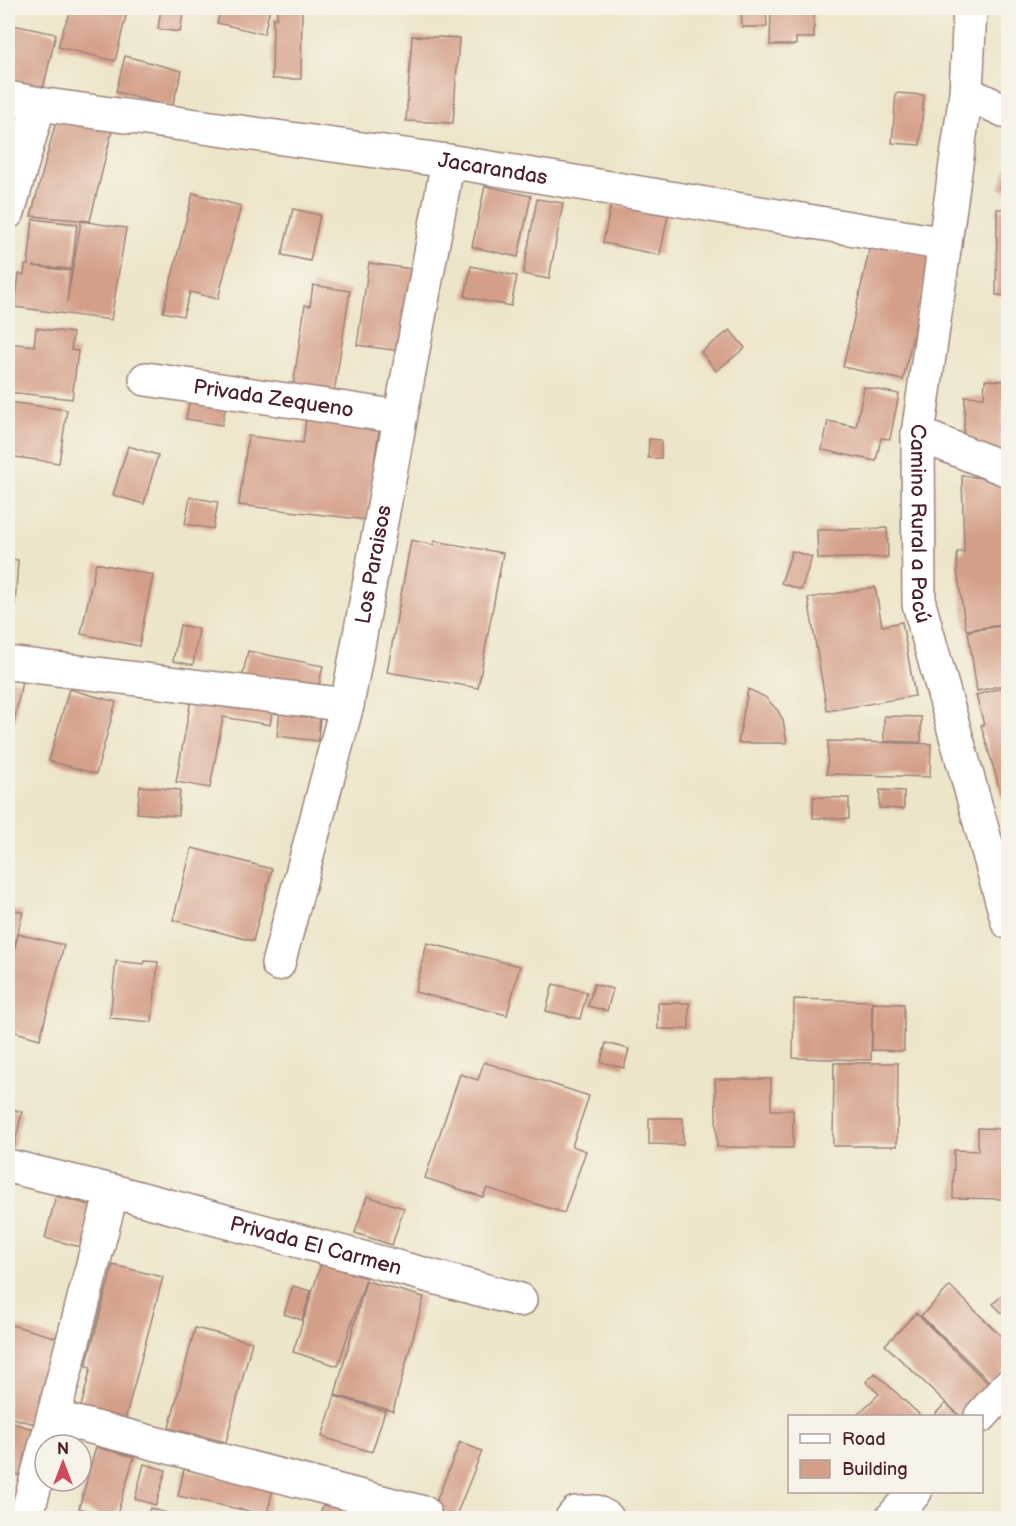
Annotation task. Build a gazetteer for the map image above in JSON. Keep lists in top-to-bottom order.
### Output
{
  "streets": {
    "street": [
      "Jacarandas",
      "Privada Zequeno",
      "Camino Rural a Pacú",
      "Los Paraisos",
      "Privada El Carmen"
    ]
  },
  "crossings": [
    ["Jacarandas", "Camino Rural a Pacú"],
    ["Jacarandas", "Los Paraisos"],
    ["Privada Zequeno", "Los Paraisos"]
  ],
  "legend": ["Road", "Building"],
  "north": "top"
}
